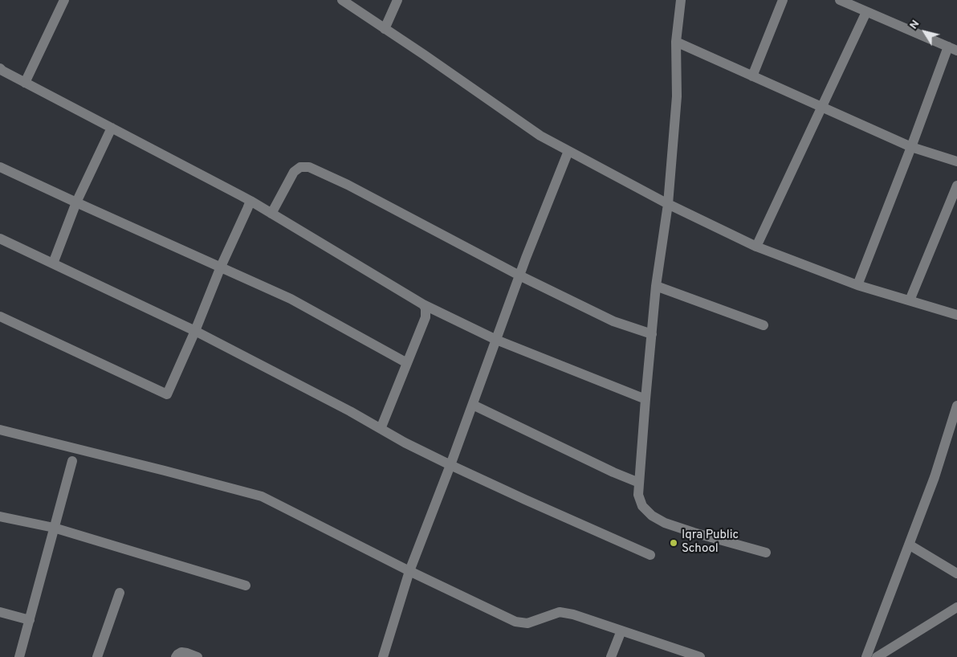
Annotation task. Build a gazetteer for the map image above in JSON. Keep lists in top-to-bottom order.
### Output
{
  "places": ["Iqra Public School"],
  "north": "top left"
}
